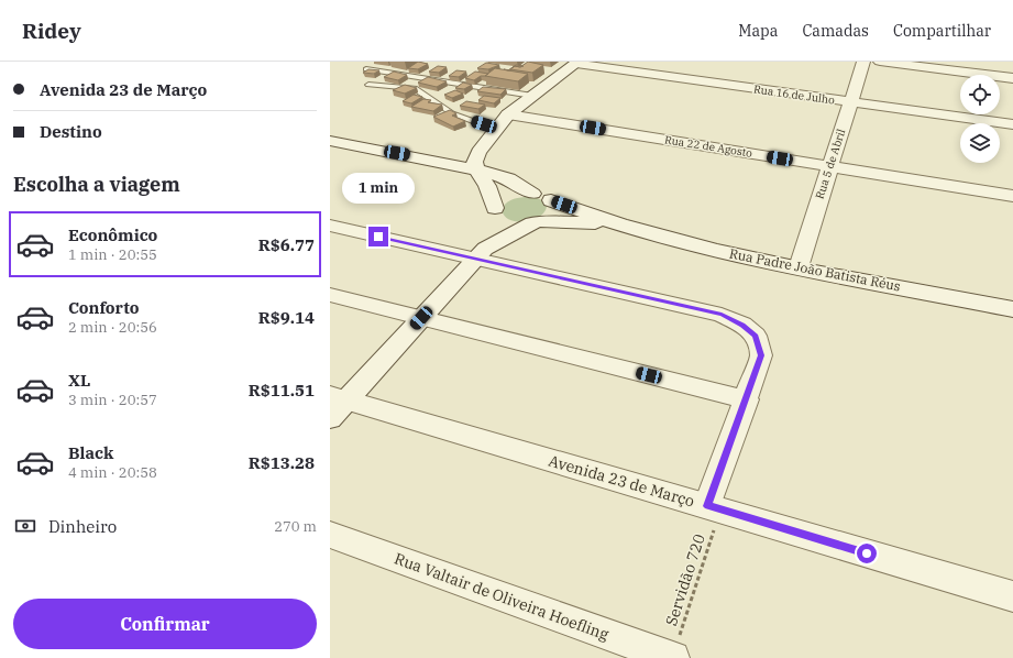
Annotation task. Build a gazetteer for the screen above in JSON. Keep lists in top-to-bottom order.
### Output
{
  "streets": {
    "main road": ["Rua Padre João Batista Réus", "Avenida 23 de Março"],
    "street": [
      "Rua 16 de Julho",
      "Rua 22 de Agosto",
      "Rua 5 de Abril",
      "Rua Valtair de Oliveira Hoefling"
    ],
    "path": ["Servidão 720"]
  },
  "crossings": [
    ["Rua 16 de Julho", "Rua 5 de Abril"],
    ["Rua 22 de Agosto", "Rua 5 de Abril"],
    ["Rua 5 de Abril", "Rua Padre João Batista Réus"],
    ["Avenida 23 de Março", "Servidão 720"],
    ["Servidão 720", "Rua Valtair de Oliveira Hoefling"]
  ],
  "page": {
    "header": "Ridey",
    "nav": ["Mapa", "Camadas", "Compartilhar"],
    "banner": ["Avenida 23 de Março", "Destino"],
    "heading": "Escolha a viagem",
    "bubble": "1 min",
    "list": [
      {
        "name": "Econômico",
        "note": "1 min · 20:55",
        "value": "R$6.77"
      },
      {
        "name": "Conforto",
        "note": "2 min · 20:56",
        "value": "R$9.14"
      },
      {
        "name": "XL",
        "note": "3 min · 20:57",
        "value": "R$11.51"
      },
      {
        "name": "Black",
        "note": "4 min · 20:58",
        "value": "R$13.28"
      }
    ],
    "pay": ["Dinheiro", "270 m"],
    "buttons": "Confirmar"
  }
}
